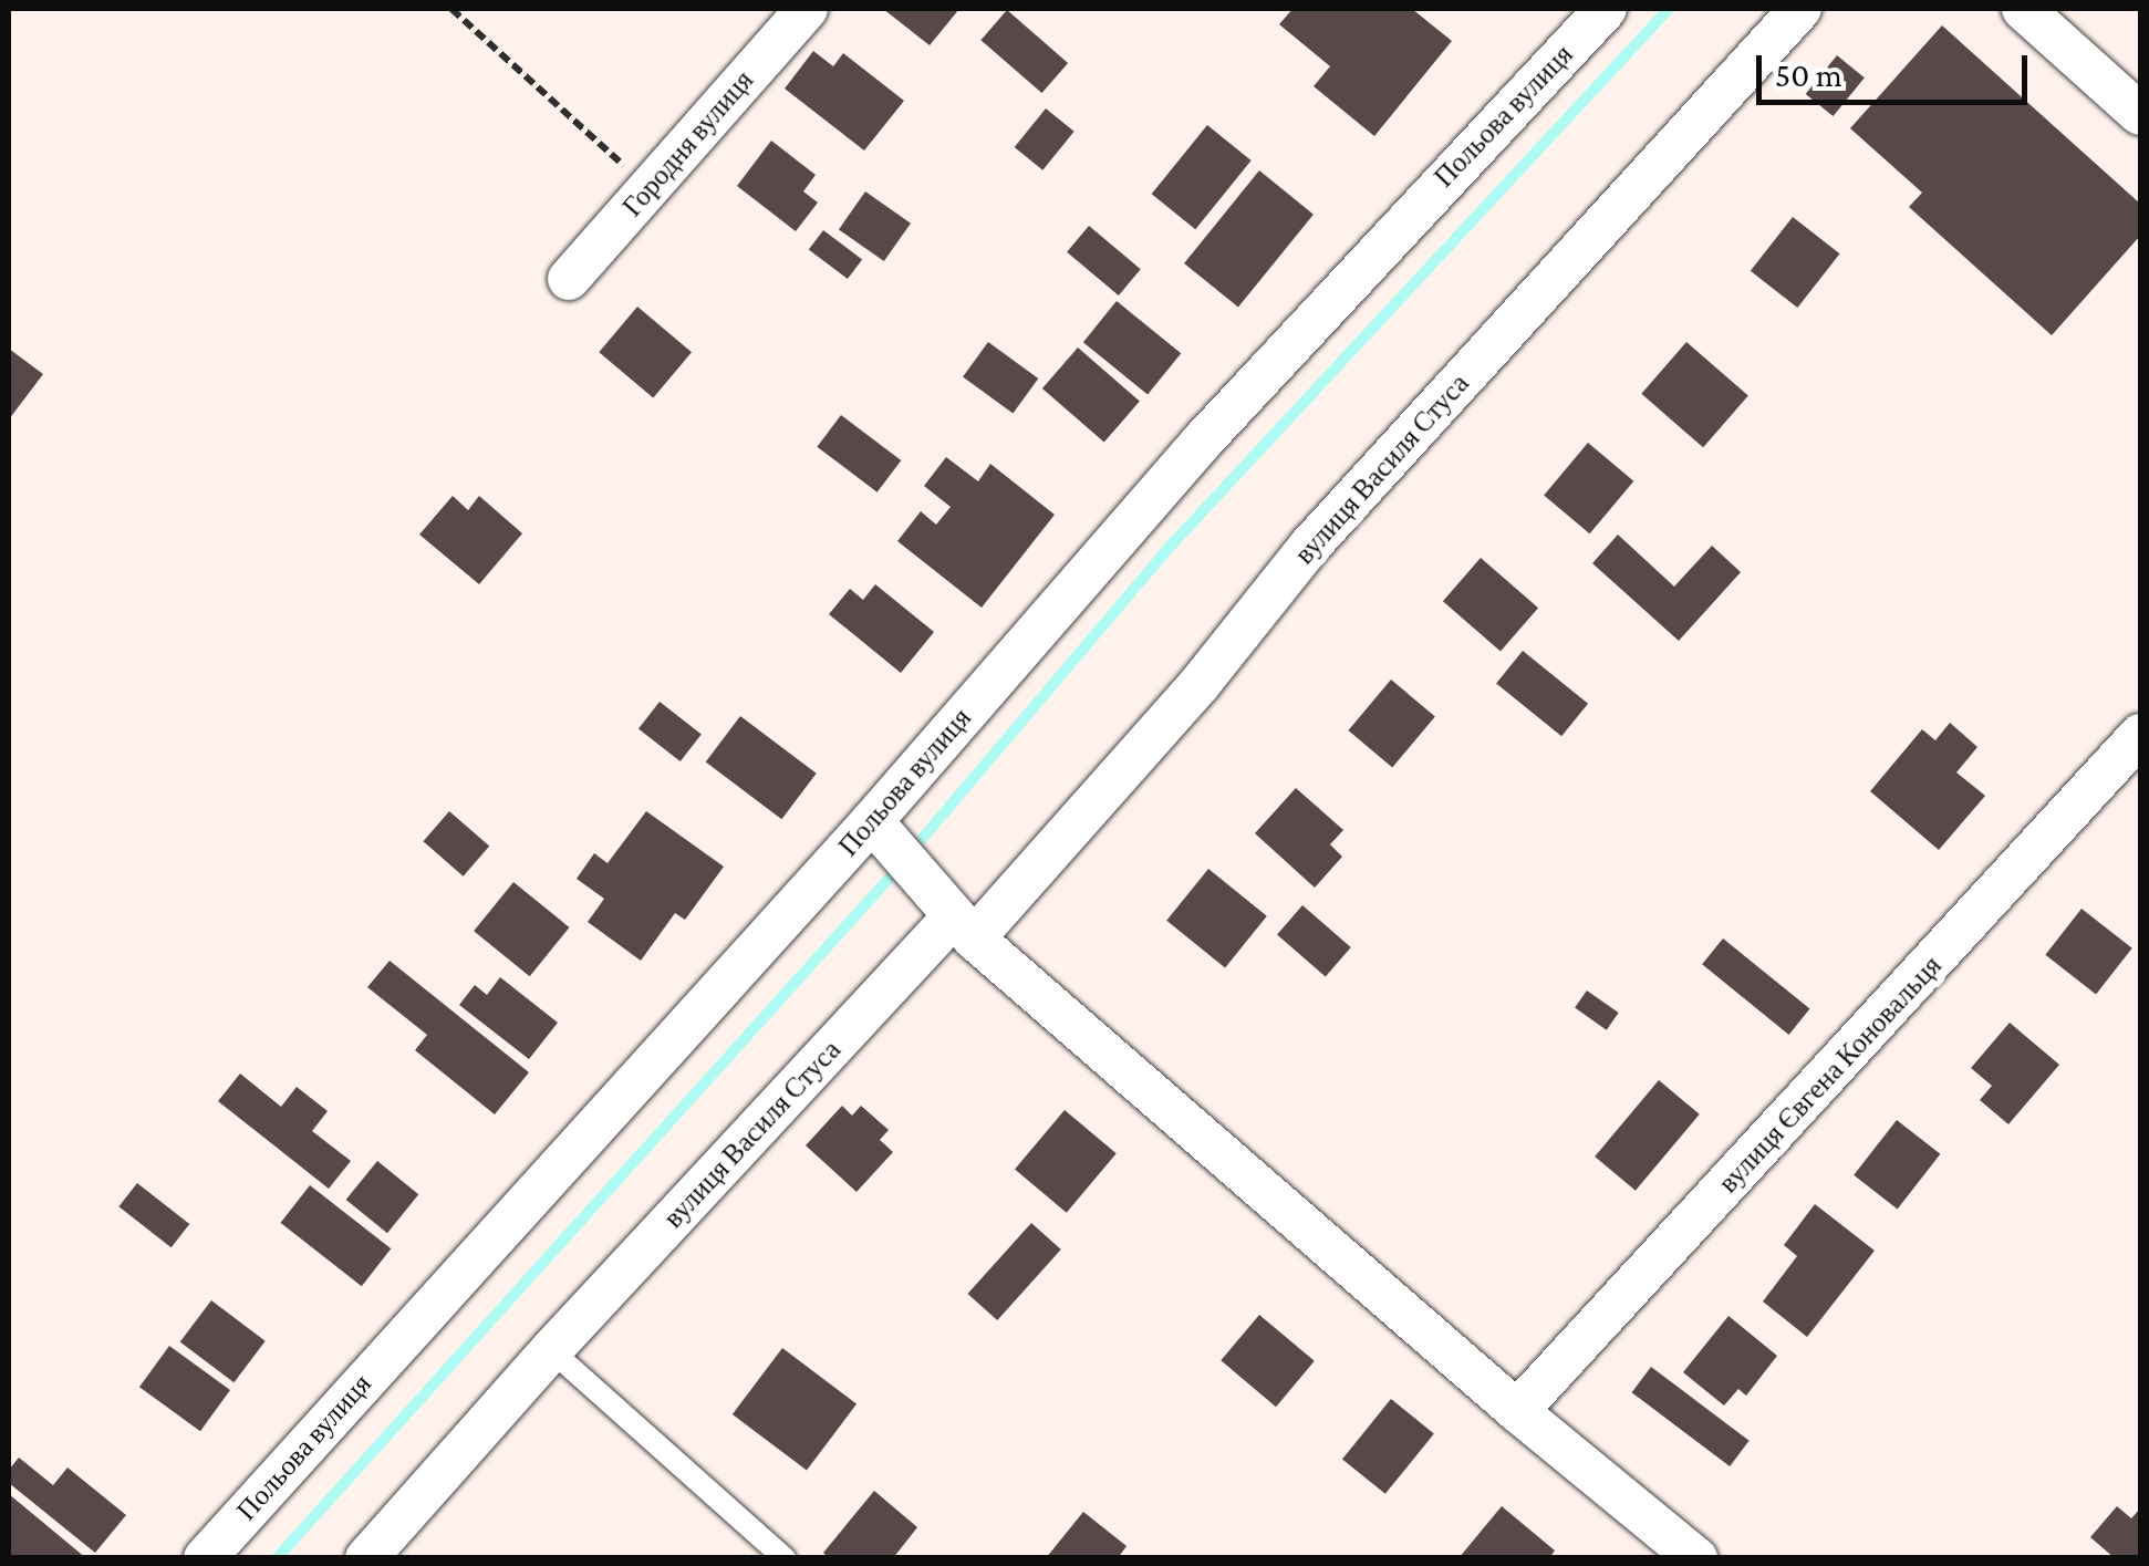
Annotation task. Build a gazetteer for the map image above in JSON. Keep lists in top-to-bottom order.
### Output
{
  "streets": {
    "street": [
      "Польова вулиця",
      "Городня вулиця",
      "вулиця Василя Стуса",
      "вулиця Євгена Коновальця"
    ]
  },
  "scale_bar": "50 m"
}
